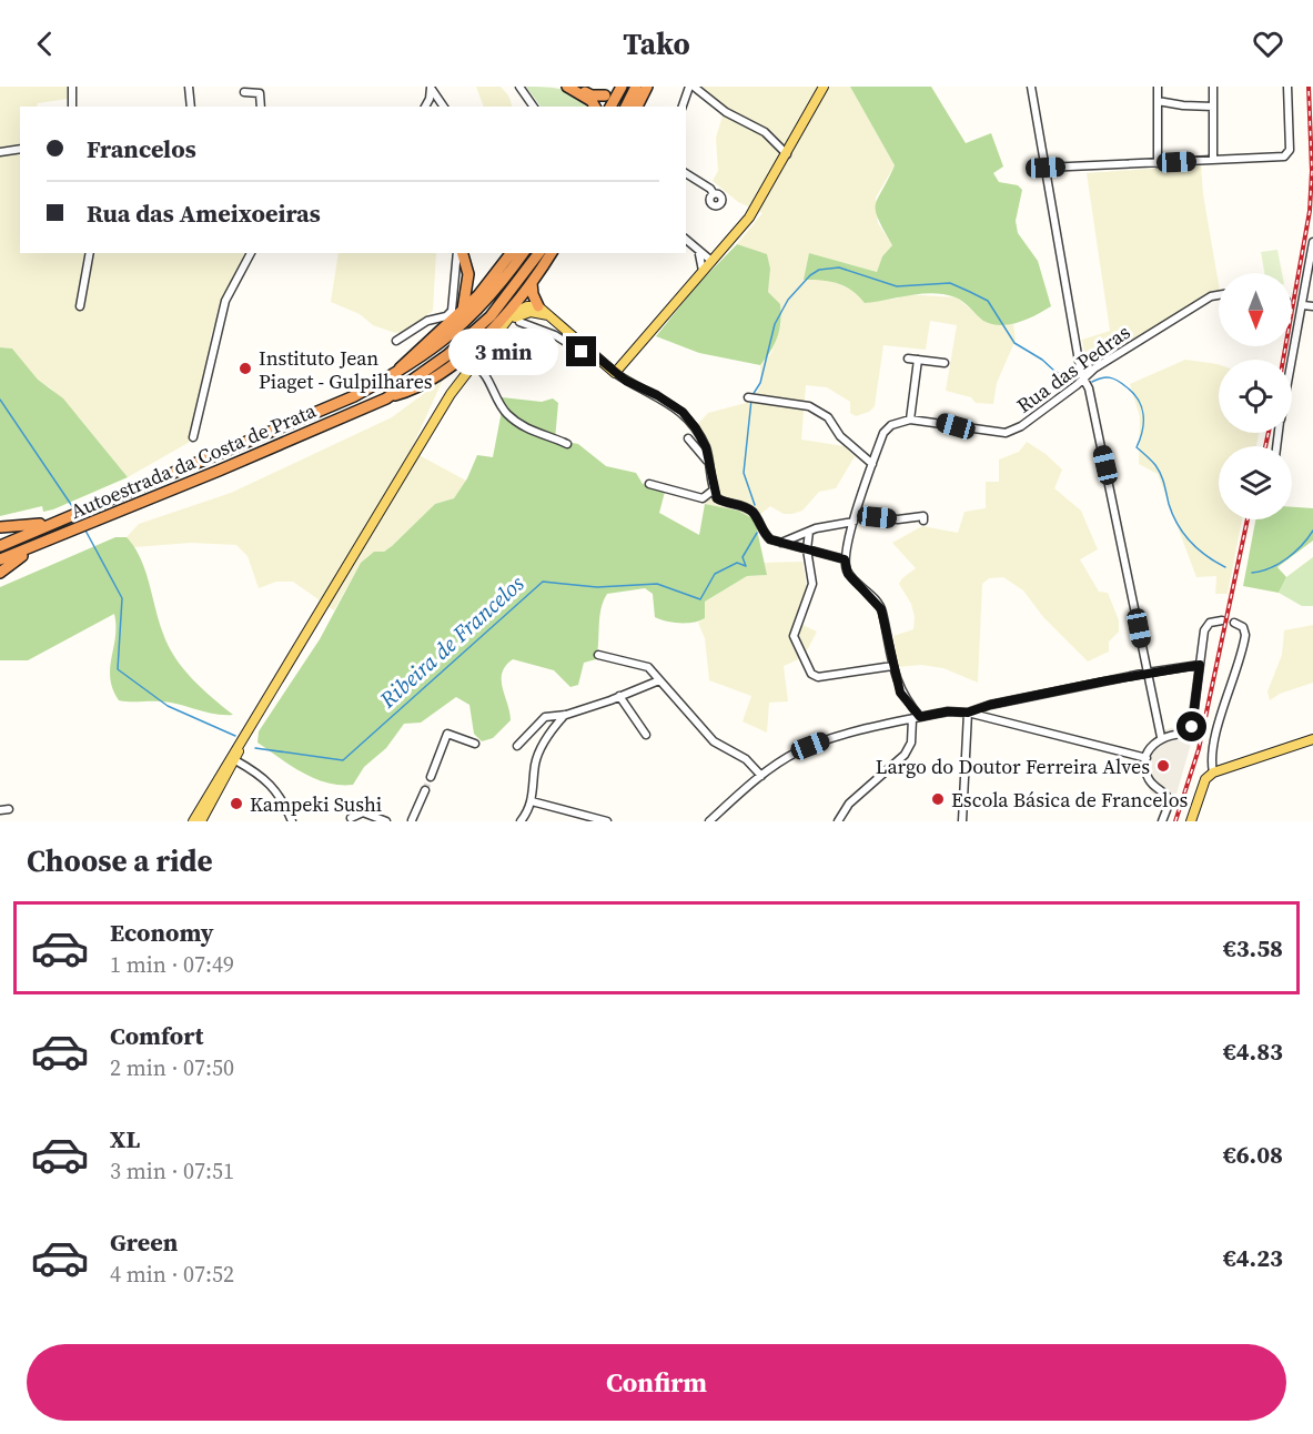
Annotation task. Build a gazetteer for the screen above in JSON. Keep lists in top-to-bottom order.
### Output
{
  "streets": {
    "highway": ["Autoestrada da Costa de Prata"],
    "street": ["Rua das Pedras"]
  },
  "water": ["Ribeira de Francelos"],
  "places": [
    "Instituto Jean Piaget - Gulpilhares",
    "Largo do Doutor Ferreira Alves",
    "Escola Básica de Francelos",
    "Kampeki Sushi"
  ],
  "north": "bottom",
  "page": {
    "header": "Tako",
    "banner": ["Francelos", "Rua das Ameixoeiras"],
    "bubble": "3 min",
    "heading": "Choose a ride",
    "list": [
      {
        "name": "Economy",
        "note": "1 min · 07:49",
        "value": "€3.58"
      },
      {
        "name": "Comfort",
        "note": "2 min · 07:50",
        "value": "€4.83"
      },
      {
        "name": "XL",
        "note": "3 min · 07:51",
        "value": "€6.08"
      },
      {
        "name": "Green",
        "note": "4 min · 07:52",
        "value": "€4.23"
      }
    ],
    "buttons": "Confirm"
  }
}
